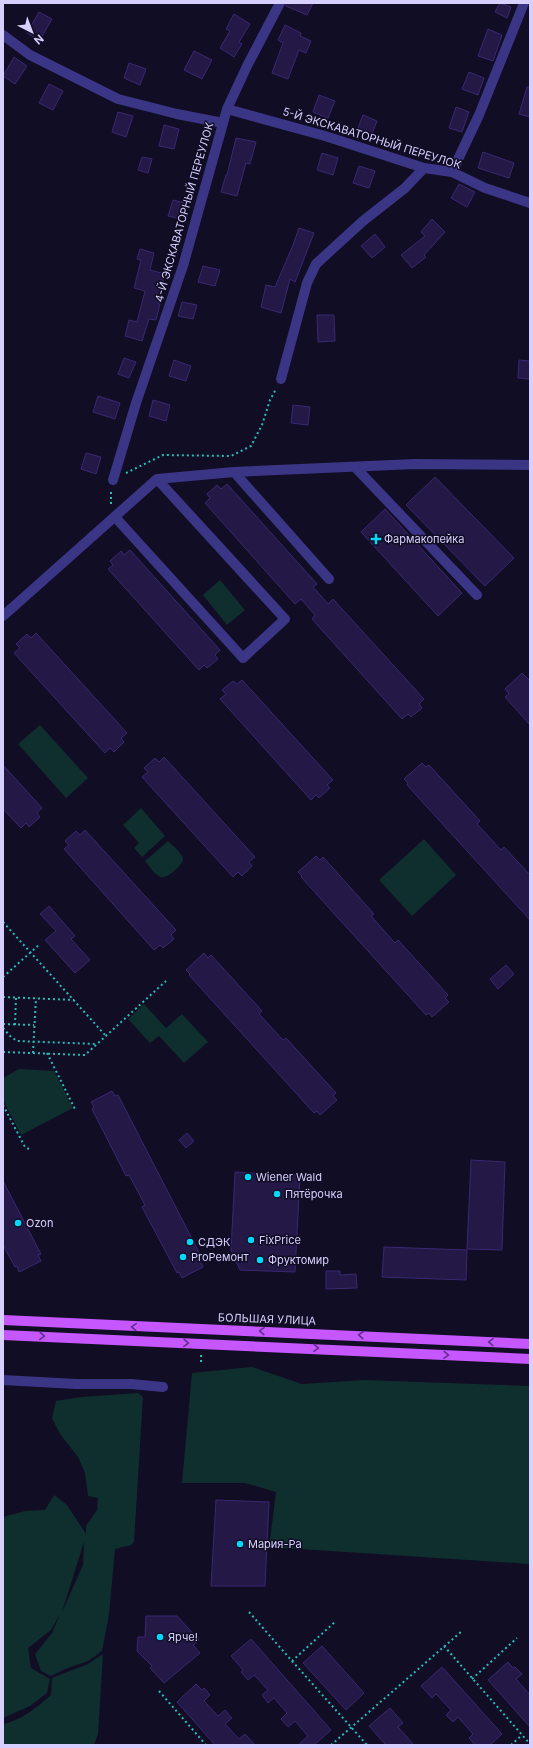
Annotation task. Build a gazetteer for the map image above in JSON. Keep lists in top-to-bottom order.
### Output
{
  "streets": {
    "main road": ["БОЛЬШАЯ УЛИЦА"],
    "street": ["5-Й ЭКСКАВАТОРНЫЙ ПЕРЕУЛОК", "4-Й ЭКСКАВАТОРНЫЙ ПЕРЕУЛОК"]
  },
  "crossings": [
    ["5-Й ЭКСКАВАТОРНЫЙ ПЕРЕУЛОК", "4-Й ЭКСКАВАТОРНЫЙ ПЕРЕУЛОК"]
  ],
  "places": {
    "health": ["Фармакопейка"],
    "other": [
      "Wiener Wald",
      "Пятёрочка",
      "Ozon",
      "FixPrice",
      "СДЭК",
      "ProРемонт",
      "Фруктомир",
      "Мария-Ра",
      "Ярче!"
    ]
  },
  "north": "bottom right"
}
